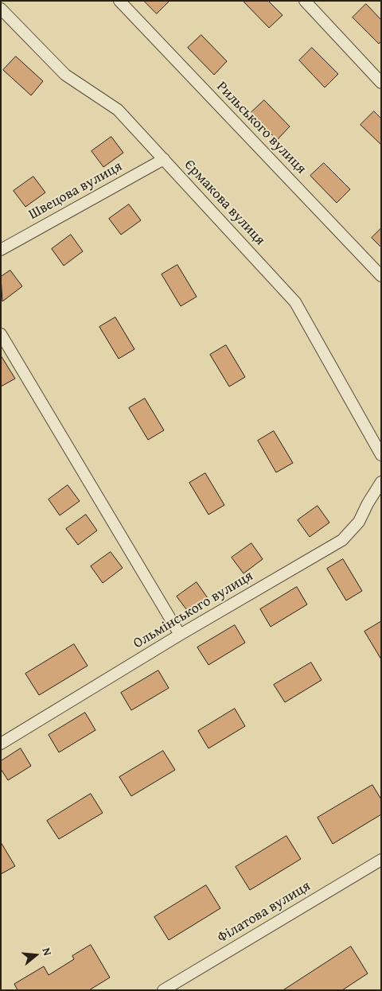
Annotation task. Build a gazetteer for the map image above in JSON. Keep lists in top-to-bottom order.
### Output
{
  "streets": {
    "street": [
      "Рильського вулиця",
      "Швецова вулиця",
      "Єрмакова вулиця",
      "Ольмінського вулиця",
      "Філатова вулиця"
    ]
  },
  "crossings": [
    ["Швецова вулиця", "Єрмакова вулиця"]
  ],
  "north": "right"
}
